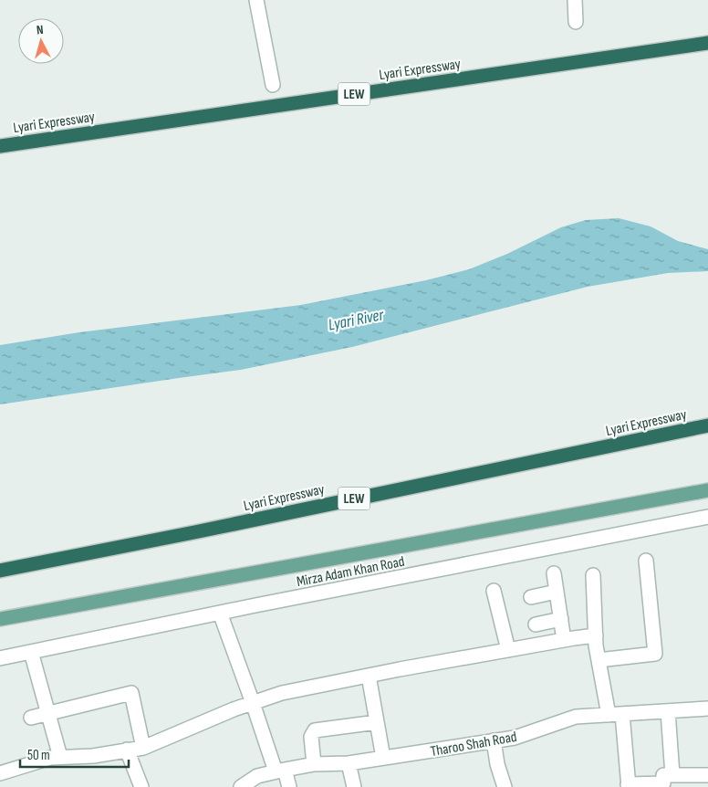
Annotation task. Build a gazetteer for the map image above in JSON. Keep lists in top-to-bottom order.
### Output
{
  "streets": {
    "highway": ["Lyari Expressway", "LEW"],
    "main road": ["Mirza Adam Khan Road"],
    "street": ["Tharoo Shah Road"]
  },
  "water": ["Lyari River"],
  "scale_bar": "50 m",
  "north": "top"
}
